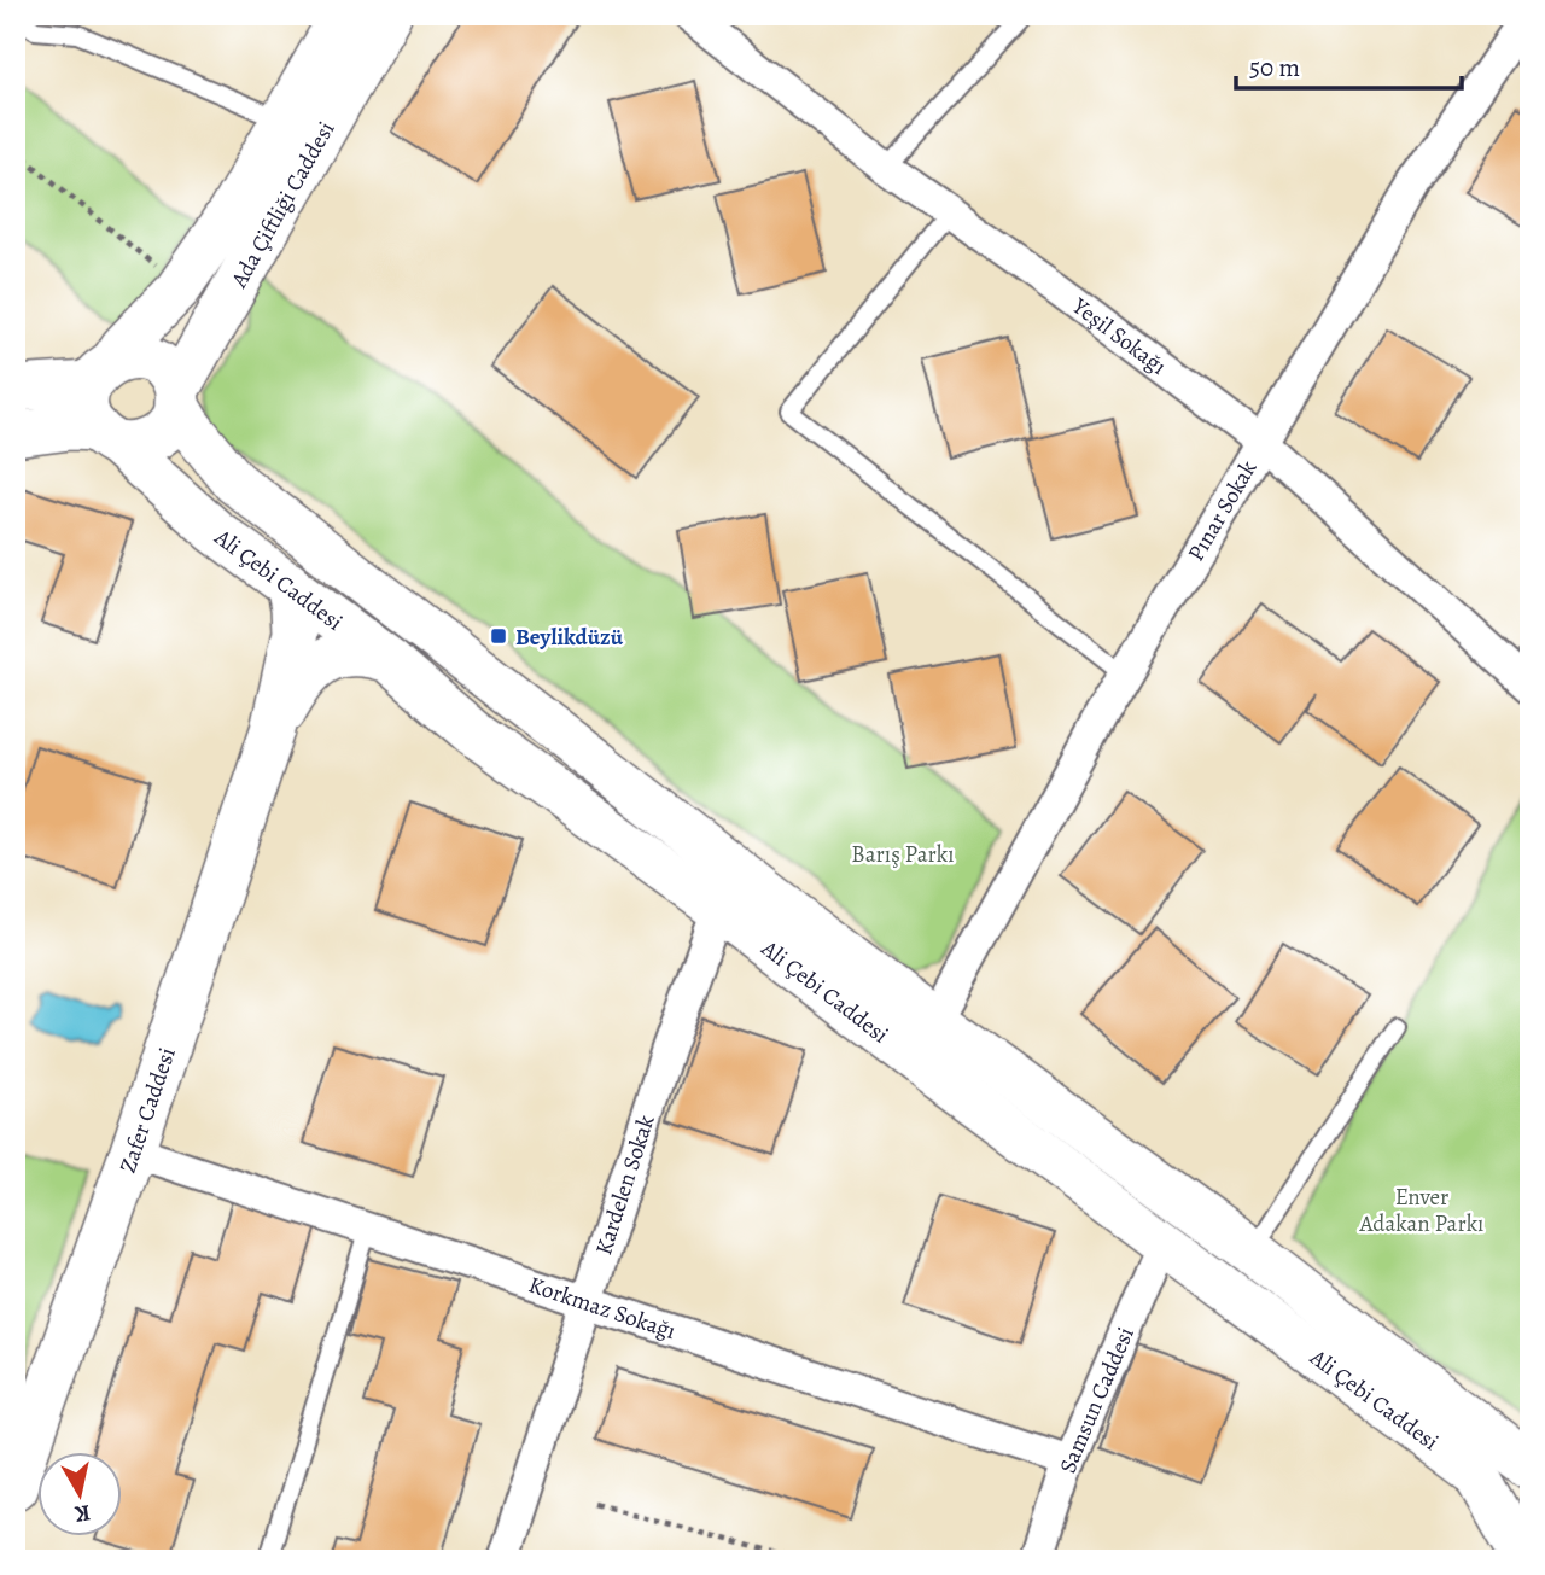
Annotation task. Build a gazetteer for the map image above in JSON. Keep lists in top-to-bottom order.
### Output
{
  "streets": {
    "main road": ["Ada Çiftliği Caddesi", "Ali Çebi Caddesi", "Zafer Caddesi"],
    "street": [
      "Yeşil Sokağı",
      "Pınar Sokak",
      "Kardelen Sokak",
      "Korkmaz Sokağı",
      "Samsun Caddesi"
    ]
  },
  "crossings": [
    ["Ada Çiftliği Caddesi", "Ali Çebi Caddesi"],
    ["Yeşil Sokağı", "Pınar Sokak"],
    ["Pınar Sokak", "Ali Çebi Caddesi"],
    ["Ali Çebi Caddesi", "Kardelen Sokak"],
    ["Ali Çebi Caddesi", "Samsun Caddesi"],
    ["Zafer Caddesi", "Korkmaz Sokağı"],
    ["Kardelen Sokak", "Korkmaz Sokağı"],
    ["Korkmaz Sokağı", "Samsun Caddesi"]
  ],
  "parks": ["Barış Parkı", "Enver Adakan Parkı"],
  "places": {
    "transit": ["Beylikdüzü"]
  },
  "scale_bar": "50 m",
  "north": "bottom"
}
